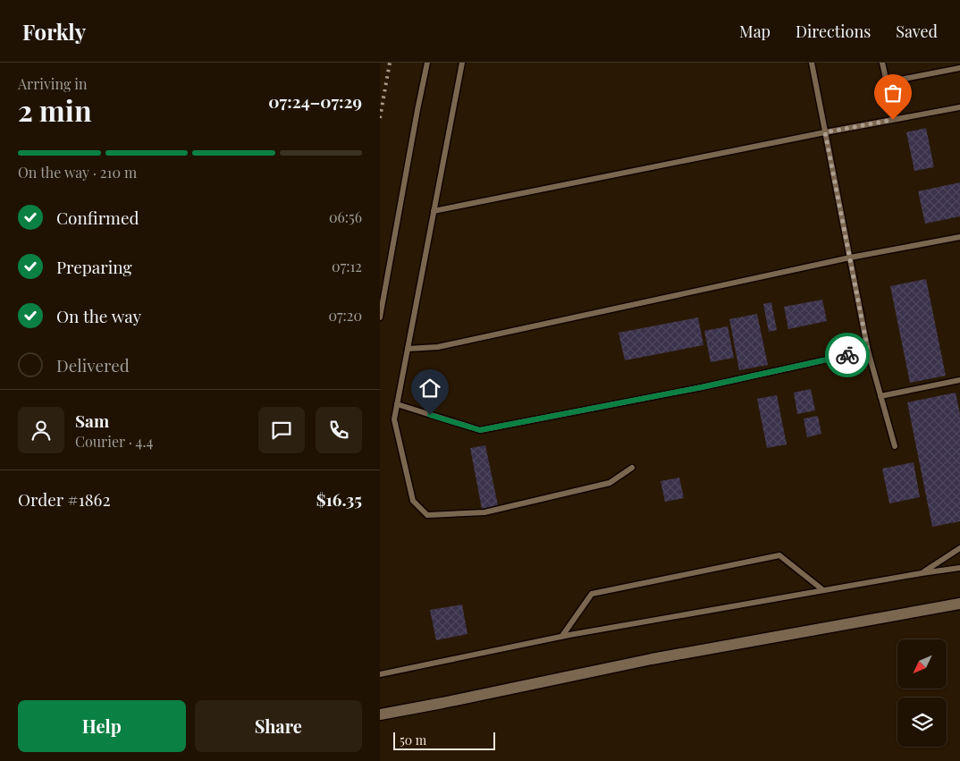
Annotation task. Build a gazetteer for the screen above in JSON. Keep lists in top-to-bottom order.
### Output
{
  "scale_bar": "50 m",
  "north": "bottom left",
  "page": {
    "header": "Forkly",
    "nav": ["Map", "Directions", "Saved"],
    "heading": ["2 min", "Arriving in", "07:24–07:29"],
    "panel": [
      "Sam",
      "Courier · 4.4",
      "Order #1862",
      "$16.35"
    ],
    "bar": "On the way · 210 m",
    "list": [
      ["Confirmed", "06:56"],
      ["Preparing", "07:12"],
      ["On the way", "07:20"],
      "Delivered"
    ],
    "buttons": ["Help", "Share"],
    "scale": "50 m"
  }
}
